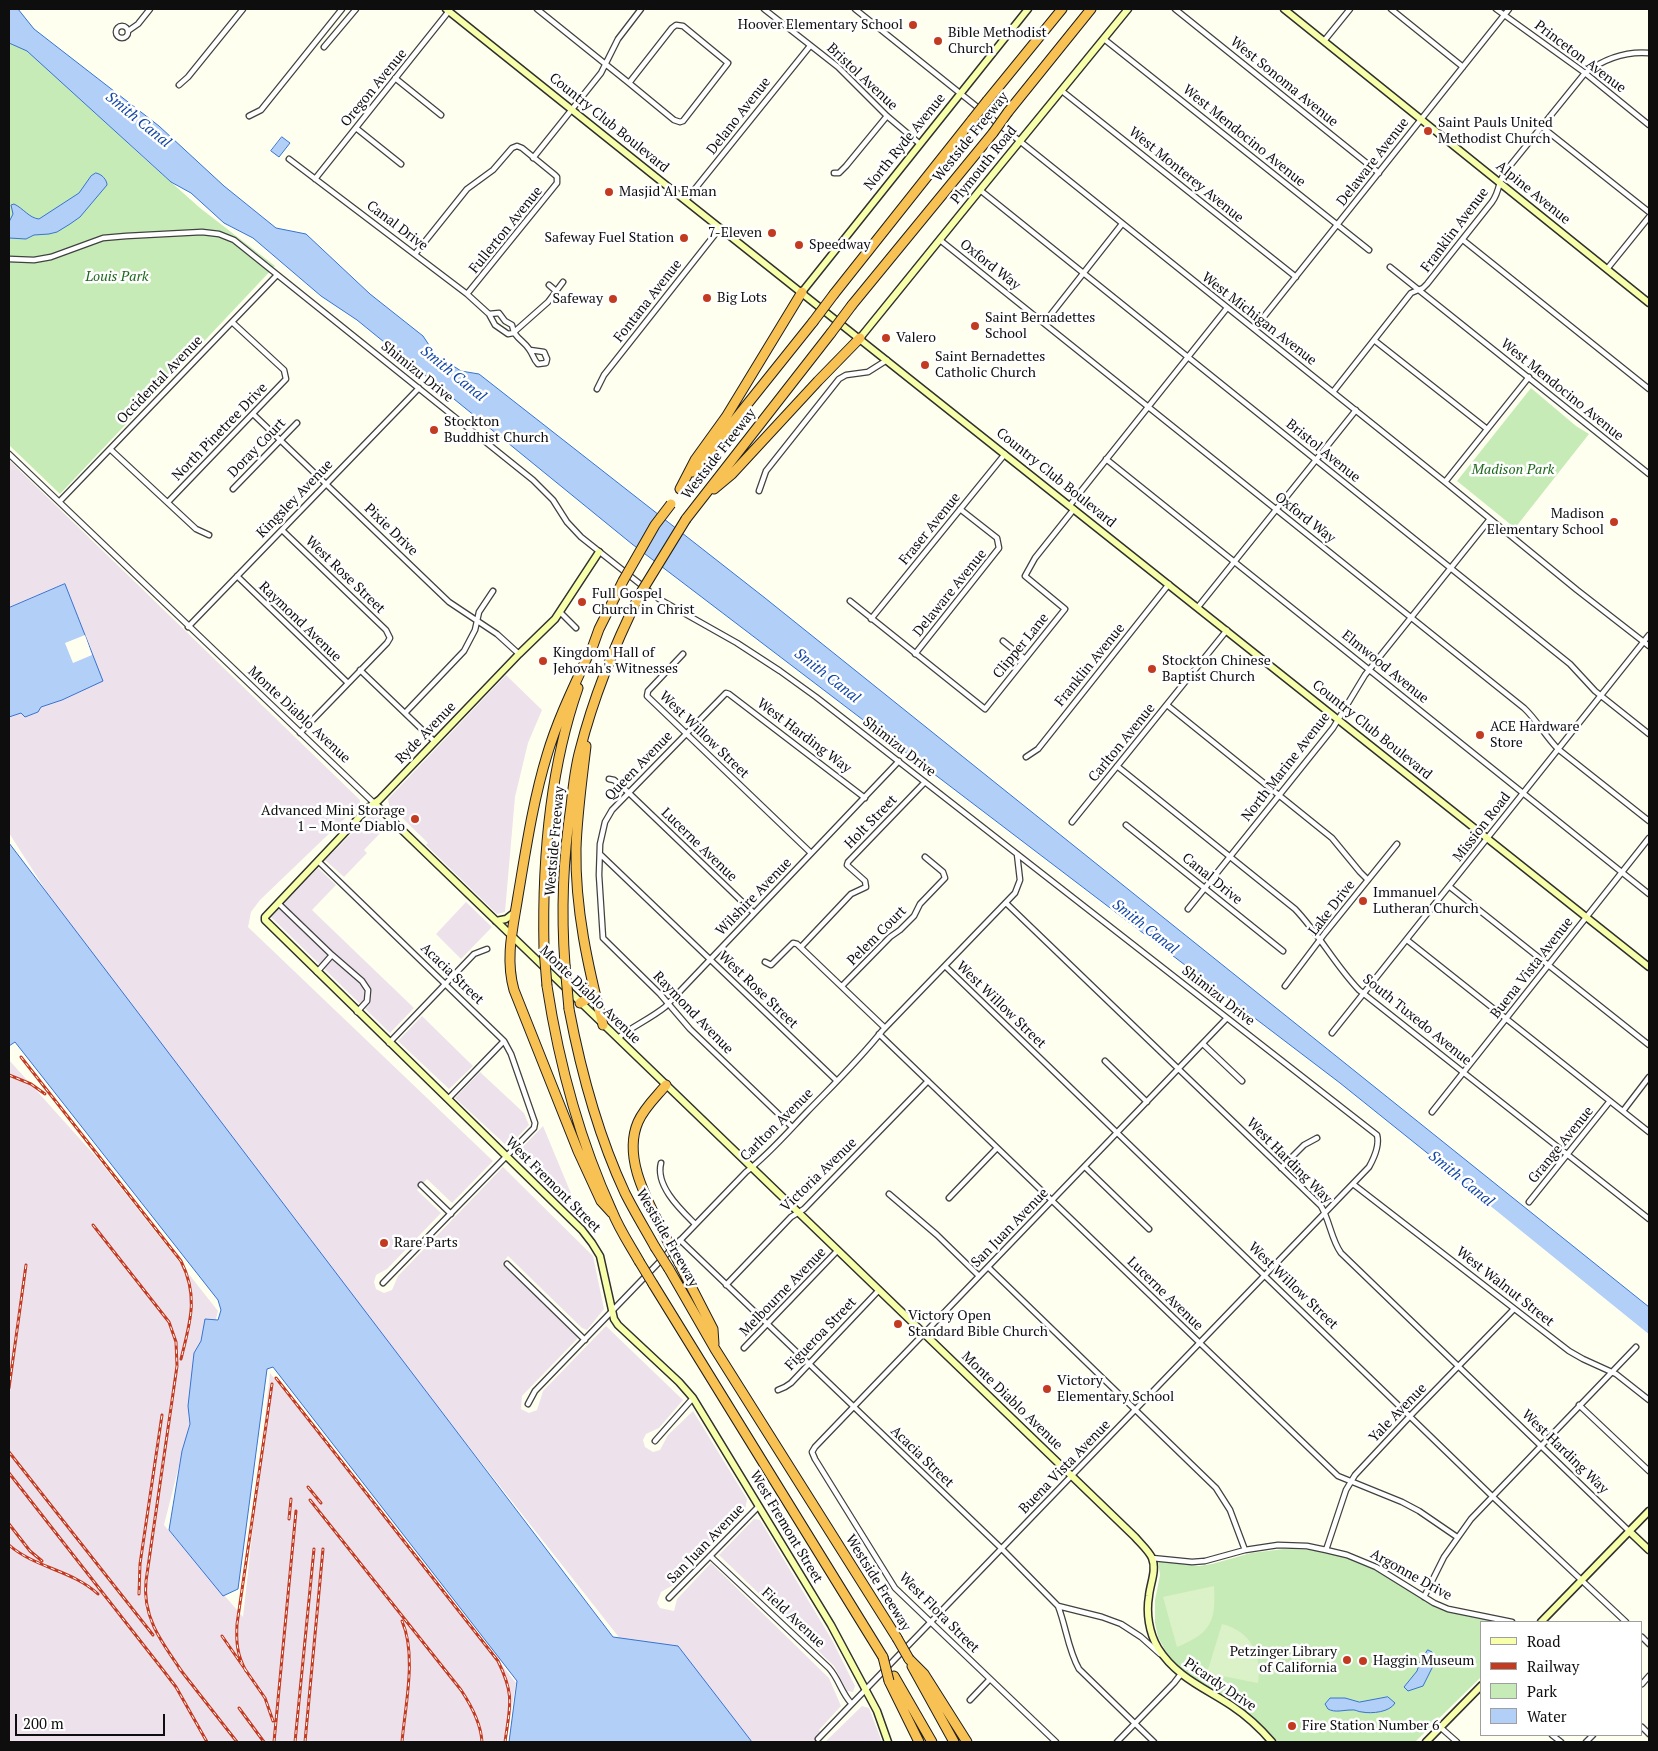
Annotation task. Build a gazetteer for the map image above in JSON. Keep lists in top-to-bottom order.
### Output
{
  "streets": {
    "highway": ["Westside Freeway"],
    "street": [
      "Princeton Avenue",
      "Bristol Avenue",
      "West Sonoma Avenue",
      "Oregon Avenue",
      "Delano Avenue",
      "Country Club Boulevard",
      "West Mendocino Avenue",
      "North Ryde Avenue",
      "Delaware Avenue",
      "Plymouth Road",
      "West Monterey Avenue",
      "Alpine Avenue",
      "Canal Drive",
      "Fullerton Avenue",
      "Franklin Avenue",
      "Oxford Way",
      "Fontana Avenue",
      "West Michigan Avenue",
      "Shimizu Drive",
      "Occidental Avenue",
      "North Pinetree Drive",
      "Doray Court",
      "Kingsley Avenue",
      "Fraser Avenue",
      "Pixie Drive",
      "West Rose Street",
      "Raymond Avenue",
      "Clipper Lane",
      "Elmwood Avenue",
      "Monte Diablo Avenue",
      "Ryde Avenue",
      "West Willow Street",
      "West Harding Way",
      "Carlton Avenue",
      "Queen Avenue",
      "North Marine Avenue",
      "Holt Street",
      "Mission Road",
      "Lucerne Avenue",
      "Wilshire Avenue",
      "Lake Drive",
      "Pelem Court",
      "Buena Vista Avenue",
      "Acacia Street",
      "South Tuxedo Avenue",
      "Grange Avenue",
      "Victoria Avenue",
      "West Fremont Street",
      "San Juan Avenue",
      "West Walnut Street",
      "Melbourne Avenue",
      "Figueroa Street",
      "Yale Avenue",
      "Argonne Drive",
      "West Flora Street",
      "Field Avenue",
      "Picardy Drive"
    ]
  },
  "crossings": [
    ["Princeton Avenue", "Delaware Avenue"],
    ["Princeton Avenue", "Franklin Avenue"],
    ["Bristol Avenue", "Delano Avenue"],
    ["Bristol Avenue", "North Ryde Avenue"],
    ["Bristol Avenue", "Plymouth Road"],
    ["Bristol Avenue", "North Marine Avenue"],
    ["Bristol Avenue", "Mission Road"],
    ["West Sonoma Avenue", "Delaware Avenue"],
    ["Oregon Avenue", "Country Club Boulevard"],
    ["Oregon Avenue", "Canal Drive"],
    ["Delano Avenue", "Country Club Boulevard"],
    ["Country Club Boulevard", "North Ryde Avenue"],
    ["Country Club Boulevard", "Plymouth Road"],
    ["Country Club Boulevard", "Franklin Avenue"],
    ["Country Club Boulevard", "Fontana Avenue"],
    ["Country Club Boulevard", "Fraser Avenue"],
    ["Country Club Boulevard", "Clipper Lane"],
    ["Country Club Boulevard", "Carlton Avenue"],
    ["Country Club Boulevard", "North Marine Avenue"],
    ["Country Club Boulevard", "Mission Road"],
    ["Country Club Boulevard", "Buena Vista Avenue"],
    ["West Mendocino Avenue", "Delaware Avenue"],
    ["West Mendocino Avenue", "Plymouth Road"],
    ["West Mendocino Avenue", "Franklin Avenue"],
    ["North Ryde Avenue", "West Michigan Avenue"],
    ["Delaware Avenue", "West Monterey Avenue"],
    ["Delaware Avenue", "Alpine Avenue"],
    ["Delaware Avenue", "West Michigan Avenue"],
    ["Delaware Avenue", "Fraser Avenue"],
    ["Delaware Avenue", "Clipper Lane"],
    ["Plymouth Road", "West Monterey Avenue"],
    ["Plymouth Road", "Oxford Way"],
    ["Plymouth Road", "West Michigan Avenue"],
    ["Alpine Avenue", "Franklin Avenue"],
    ["Canal Drive", "Fullerton Avenue"],
    ["Canal Drive", "North Marine Avenue"],
    ["Franklin Avenue", "West Michigan Avenue"],
    ["Oxford Way", "North Marine Avenue"],
    ["Oxford Way", "Mission Road"],
    ["West Michigan Avenue", "North Marine Avenue"],
    ["West Michigan Avenue", "Mission Road"],
    ["Shimizu Drive", "Occidental Avenue"],
    ["Shimizu Drive", "Kingsley Avenue"],
    ["Shimizu Drive", "Ryde Avenue"],
    ["Shimizu Drive", "Carlton Avenue"],
    ["Shimizu Drive", "Holt Street"],
    ["Shimizu Drive", "Wilshire Avenue"],
    ["Shimizu Drive", "Buena Vista Avenue"],
    ["Shimizu Drive", "San Juan Avenue"],
    ["Occidental Avenue", "North Pinetree Drive"],
    ["Occidental Avenue", "Monte Diablo Avenue"],
    ["North Pinetree Drive", "Pixie Drive"],
    ["Doray Court", "Pixie Drive"],
    ["Kingsley Avenue", "Pixie Drive"],
    ["Kingsley Avenue", "West Rose Street"],
    ["Kingsley Avenue", "Raymond Avenue"],
    ["Kingsley Avenue", "Monte Diablo Avenue"],
    ["Pixie Drive", "Ryde Avenue"],
    ["West Rose Street", "Carlton Avenue"],
    ["West Rose Street", "Queen Avenue"],
    ["West Rose Street", "Wilshire Avenue"],
    ["Raymond Avenue", "Carlton Avenue"],
    ["Raymond Avenue", "Queen Avenue"],
    ["Raymond Avenue", "Wilshire Avenue"],
    ["Elmwood Avenue", "North Marine Avenue"],
    ["Elmwood Avenue", "Mission Road"],
    ["Elmwood Avenue", "Buena Vista Avenue"],
    ["Monte Diablo Avenue", "Ryde Avenue"],
    ["Monte Diablo Avenue", "Carlton Avenue"],
    ["Monte Diablo Avenue", "Wilshire Avenue"],
    ["Monte Diablo Avenue", "Buena Vista Avenue"],
    ["Monte Diablo Avenue", "Victoria Avenue"],
    ["Monte Diablo Avenue", "San Juan Avenue"],
    ["Monte Diablo Avenue", "Melbourne Avenue"],
    ["Monte Diablo Avenue", "Figueroa Street"],
    ["Monte Diablo Avenue", "Argonne Drive"],
    ["Monte Diablo Avenue", "Picardy Drive"],
    ["Ryde Avenue", "Acacia Street"],
    ["Ryde Avenue", "West Fremont Street"],
    ["West Willow Street", "Carlton Avenue"],
    ["West Willow Street", "Queen Avenue"],
    ["West Willow Street", "Wilshire Avenue"],
    ["West Willow Street", "Buena Vista Avenue"],
    ["West Willow Street", "San Juan Avenue"],
    ["West Willow Street", "Yale Avenue"],
    ["West Harding Way", "Carlton Avenue"],
    ["West Harding Way", "Queen Avenue"],
    ["West Harding Way", "Wilshire Avenue"],
    ["West Harding Way", "Buena Vista Avenue"],
    ["West Harding Way", "San Juan Avenue"],
    ["West Harding Way", "Yale Avenue"],
    ["Carlton Avenue", "Lucerne Avenue"],
    ["Carlton Avenue", "Acacia Street"],
    ["Carlton Avenue", "South Tuxedo Avenue"],
    ["Carlton Avenue", "West Fremont Street"],
    ["Queen Avenue", "Lucerne Avenue"],
    ["North Marine Avenue", "South Tuxedo Avenue"],
    ["Mission Road", "South Tuxedo Avenue"],
    ["Lucerne Avenue", "Wilshire Avenue"],
    ["Lucerne Avenue", "Buena Vista Avenue"],
    ["Lucerne Avenue", "Victoria Avenue"],
    ["Lucerne Avenue", "San Juan Avenue"],
    ["Lucerne Avenue", "Yale Avenue"],
    ["Lake Drive", "South Tuxedo Avenue"],
    ["Buena Vista Avenue", "Acacia Street"],
    ["Buena Vista Avenue", "South Tuxedo Avenue"],
    ["Buena Vista Avenue", "West Fremont Street"],
    ["Buena Vista Avenue", "West Walnut Street"],
    ["Buena Vista Avenue", "West Flora Street"],
    ["Buena Vista Avenue", "Field Avenue"],
    ["Acacia Street", "Victoria Avenue"],
    ["Acacia Street", "West Fremont Street"],
    ["Acacia Street", "San Juan Avenue"],
    ["Acacia Street", "Melbourne Avenue"],
    ["Acacia Street", "Figueroa Street"],
    ["South Tuxedo Avenue", "Grange Avenue"],
    ["West Fremont Street", "San Juan Avenue"],
    ["San Juan Avenue", "West Flora Street"],
    ["San Juan Avenue", "Field Avenue"],
    ["West Walnut Street", "Yale Avenue"],
    ["Yale Avenue", "Argonne Drive"],
    ["Argonne Drive", "Picardy Drive"]
  ],
  "water": ["Smith Canal"],
  "parks": ["Louis Park", "Madison Park"],
  "places": [
    "Hoover Elementary School",
    "Bible Methodist Church",
    "Saint Pauls United Methodist Church",
    "Masjid Al Eman",
    "7-Eleven",
    "Safeway Fuel Station",
    "Speedway",
    "Big Lots",
    "Safeway",
    "Saint Bernadettes School",
    "Valero",
    "Saint Bernadettes Catholic Church",
    "Stockton Buddhist Church",
    "Madison Elementary School",
    "Full Gospel Church in Christ",
    "Kingdom Hall of Jehovah's Witnesses",
    "Stockton Chinese Baptist Church",
    "ACE Hardware Store",
    "Advanced Mini Storage 1 – Monte Diablo",
    "Immanuel Lutheran Church",
    "Rare Parts",
    "Victory Open Standard Bible Church",
    "Victory Elementary School",
    "Petzinger Library of California",
    "Haggin Museum",
    "Fire Station Number 6"
  ],
  "legend": [
    "Road",
    "Railway",
    "Park",
    "Water"
  ],
  "scale_bar": "200 m"
}
